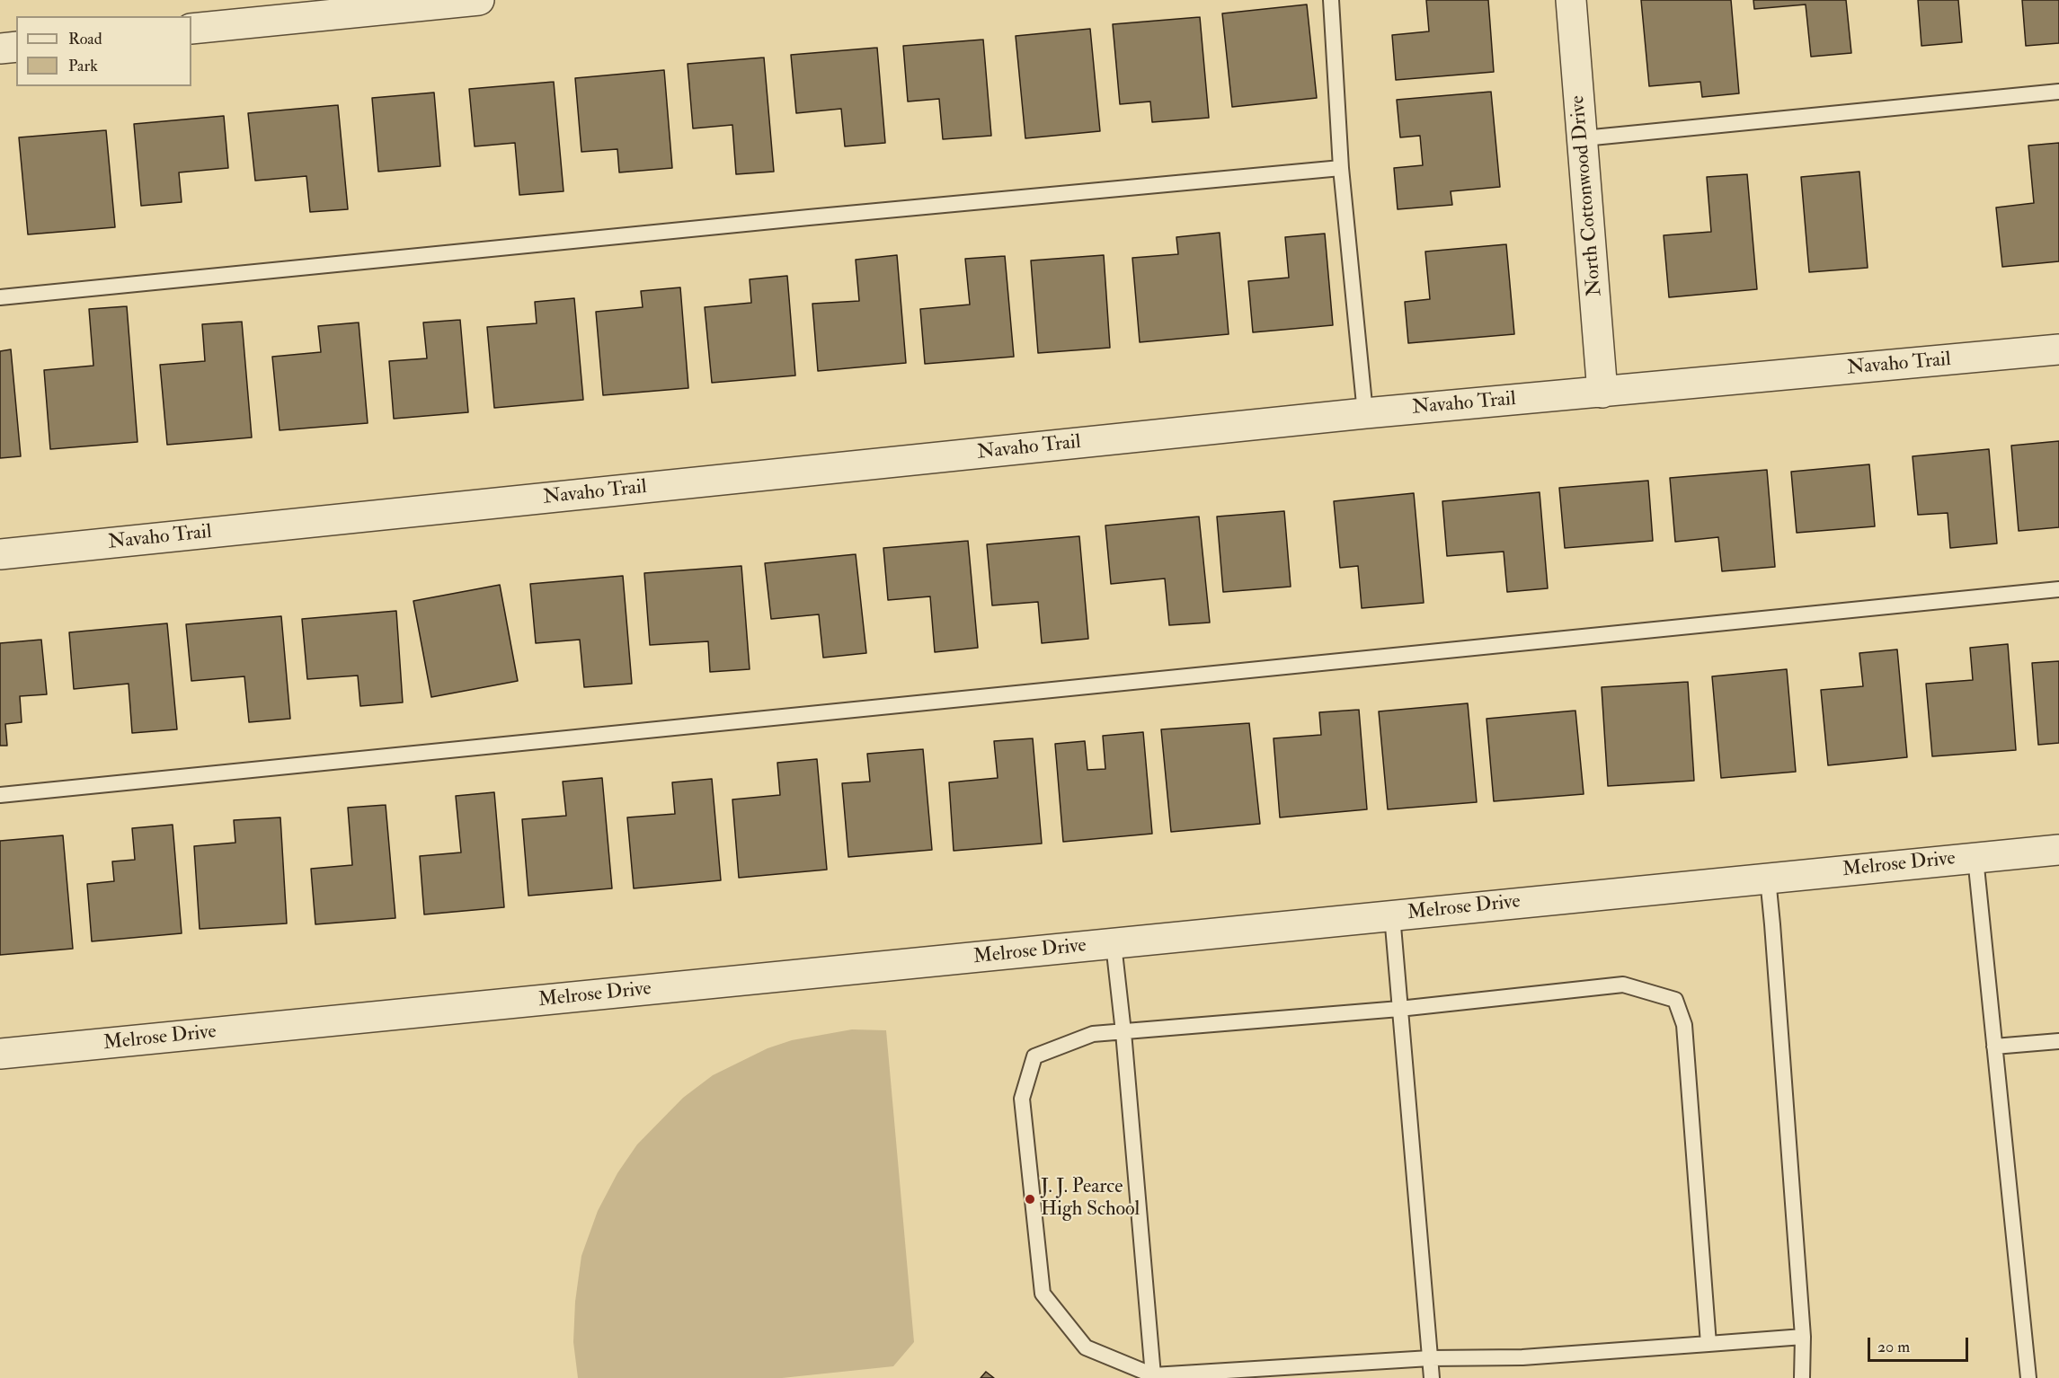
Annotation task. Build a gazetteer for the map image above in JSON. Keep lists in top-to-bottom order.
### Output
{
  "streets": {
    "street": ["North Cottonwood Drive", "Navaho Trail", "Melrose Drive"]
  },
  "crossings": [
    ["North Cottonwood Drive", "Navaho Trail"]
  ],
  "places": ["J. J. Pearce High School"],
  "legend": ["Road", "Park"],
  "scale_bar": "20 m"
}
